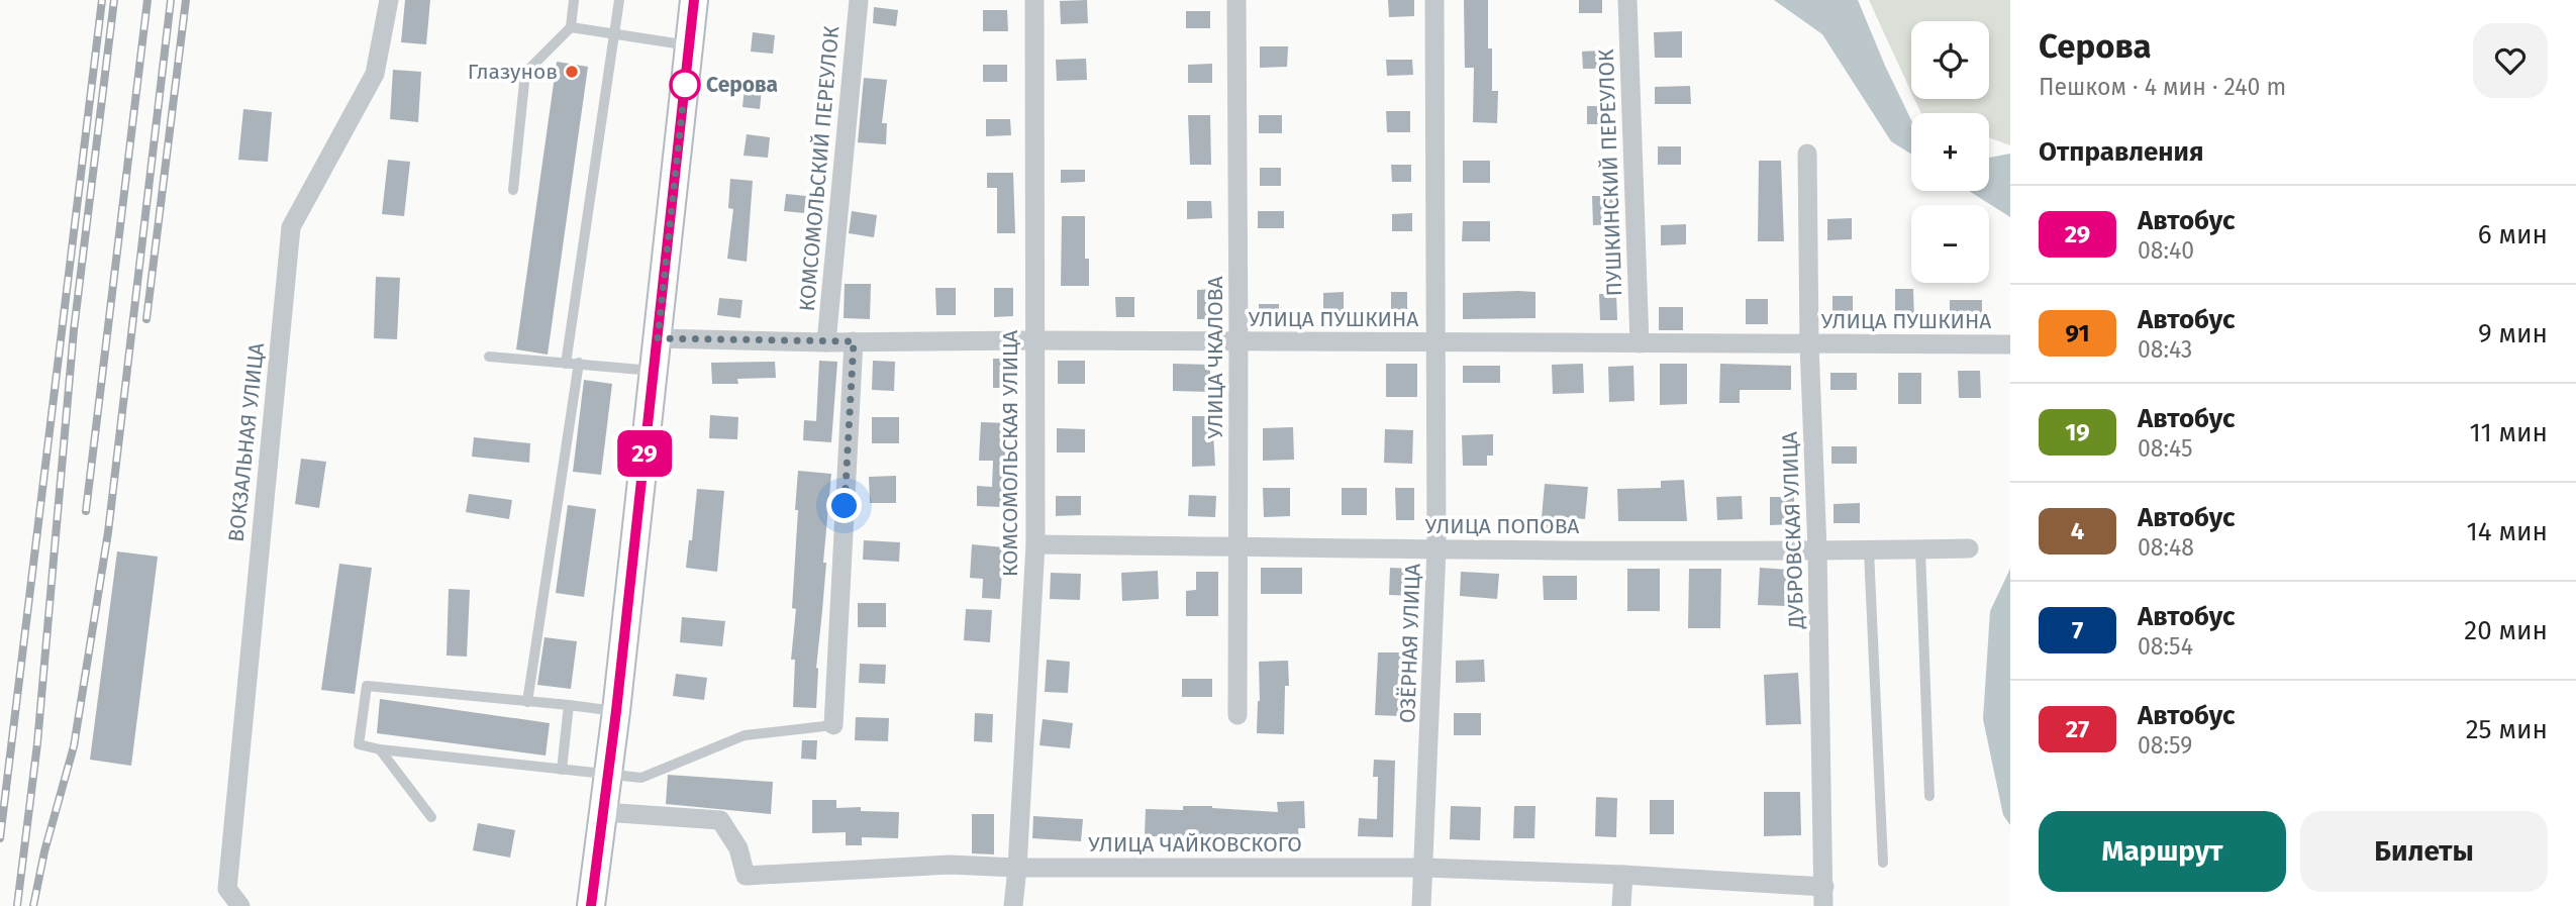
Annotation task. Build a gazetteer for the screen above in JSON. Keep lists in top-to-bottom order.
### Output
{
  "streets": {
    "street": [
      "КОМСОМОЛЬСКИЙ ПЕРЕУЛОК",
      "ПУШКИНСКИЙ ПЕРЕУЛОК",
      "УЛИЦА ПУШКИНА",
      "УЛИЦА ЧКАЛОВА",
      "ВОКЗАЛЬНАЯ УЛИЦА",
      "КОМСОМОЛЬСКАЯ УЛИЦА",
      "УЛИЦА ПОПОВА",
      "ДУБРОВСКАЯ УЛИЦА",
      "ОЗЁРНАЯ УЛИЦА",
      "УЛИЦА ЧАЙКОВСКОГО"
    ]
  },
  "crossings": [
    ["КОМСОМОЛЬСКИЙ ПЕРЕУЛОК", "УЛИЦА ПУШКИНА"],
    ["ПУШКИНСКИЙ ПЕРЕУЛОК", "УЛИЦА ПУШКИНА"],
    ["УЛИЦА ПУШКИНА", "УЛИЦА ЧКАЛОВА"],
    ["УЛИЦА ПУШКИНА", "КОМСОМОЛЬСКАЯ УЛИЦА"],
    ["УЛИЦА ПУШКИНА", "ДУБРОВСКАЯ УЛИЦА"],
    ["УЛИЦА ПУШКИНА", "ОЗЁРНАЯ УЛИЦА"],
    ["УЛИЦА ЧКАЛОВА", "УЛИЦА ПОПОВА"],
    ["КОМСОМОЛЬСКАЯ УЛИЦА", "УЛИЦА ПОПОВА"],
    ["КОМСОМОЛЬСКАЯ УЛИЦА", "УЛИЦА ЧАЙКОВСКОГО"],
    ["УЛИЦА ПОПОВА", "ДУБРОВСКАЯ УЛИЦА"],
    ["УЛИЦА ПОПОВА", "ОЗЁРНАЯ УЛИЦА"],
    ["ДУБРОВСКАЯ УЛИЦА", "УЛИЦА ЧАЙКОВСКОГО"],
    ["ОЗЁРНАЯ УЛИЦА", "УЛИЦА ЧАЙКОВСКОГО"]
  ],
  "places": ["Глазунов", "Серова"],
  "lines": ["bus line 29"],
  "page": {
    "on_map": "29",
    "heading": [
      ["Серова", "Пешком · 4 мин · 240 m"],
      "Отправления"
    ],
    "map_buttons": ["+", "−"],
    "list": [
      {
        "mark": "29",
        "name": "Автобус",
        "note": "08:40",
        "value": "6 мин"
      },
      {
        "mark": "91",
        "name": "Автобус",
        "note": "08:43",
        "value": "9 мин"
      },
      {
        "mark": "19",
        "name": "Автобус",
        "note": "08:45",
        "value": "11 мин"
      },
      {
        "mark": "4",
        "name": "Автобус",
        "note": "08:48",
        "value": "14 мин"
      },
      {
        "mark": "7",
        "name": "Автобус",
        "note": "08:54",
        "value": "20 мин"
      },
      {
        "mark": "27",
        "name": "Автобус",
        "note": "08:59",
        "value": "25 мин"
      }
    ],
    "buttons": ["Маршрут", "Билеты"]
  }
}
